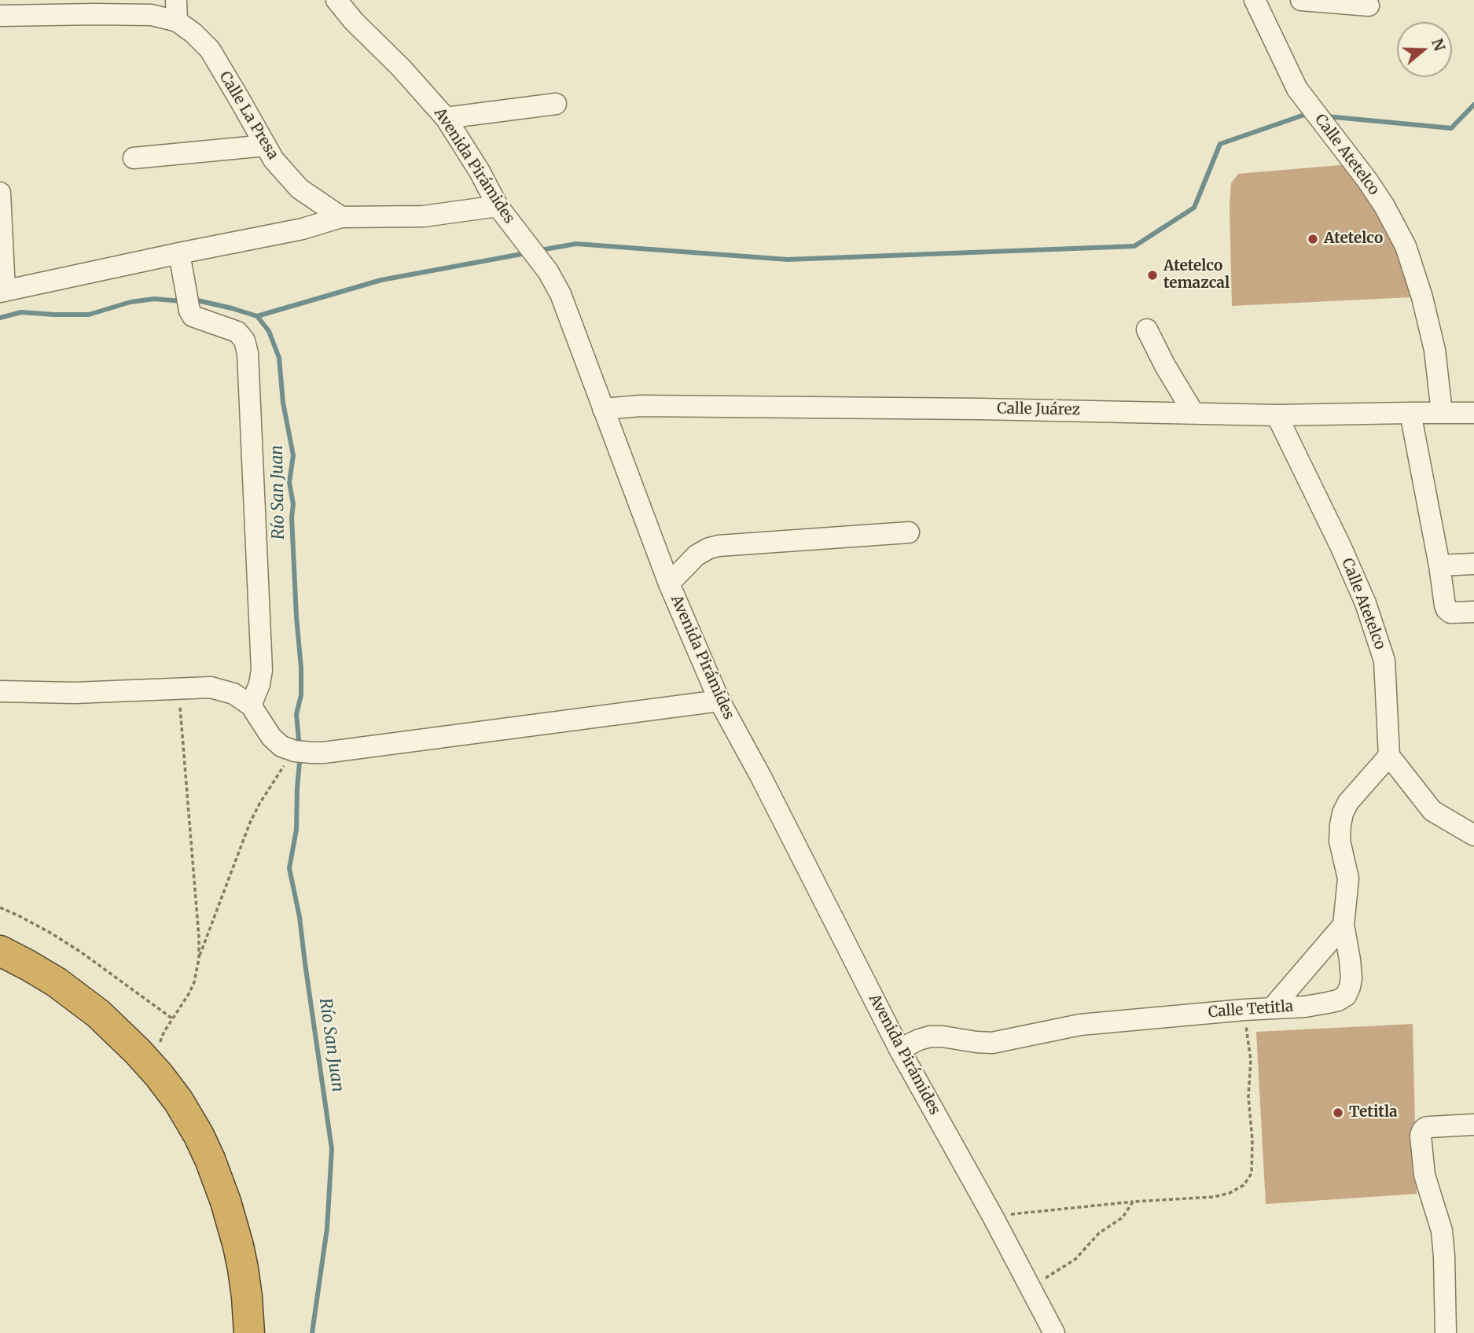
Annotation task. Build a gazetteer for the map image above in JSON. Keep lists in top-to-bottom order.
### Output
{
  "streets": {
    "street": [
      "Calle La Presa",
      "Calle Atetelco",
      "Avenida Pirámides",
      "Calle Juárez",
      "Calle Tetitla"
    ]
  },
  "crossings": [
    ["Calle Atetelco", "Calle Juárez"],
    ["Calle Atetelco", "Calle Tetitla"],
    ["Avenida Pirámides", "Calle Juárez"],
    ["Avenida Pirámides", "Calle Tetitla"]
  ],
  "water": ["Río San Juan"],
  "places": ["Atetelco", "Atetelco temazcal", "Tetitla"],
  "north": "right"
}
